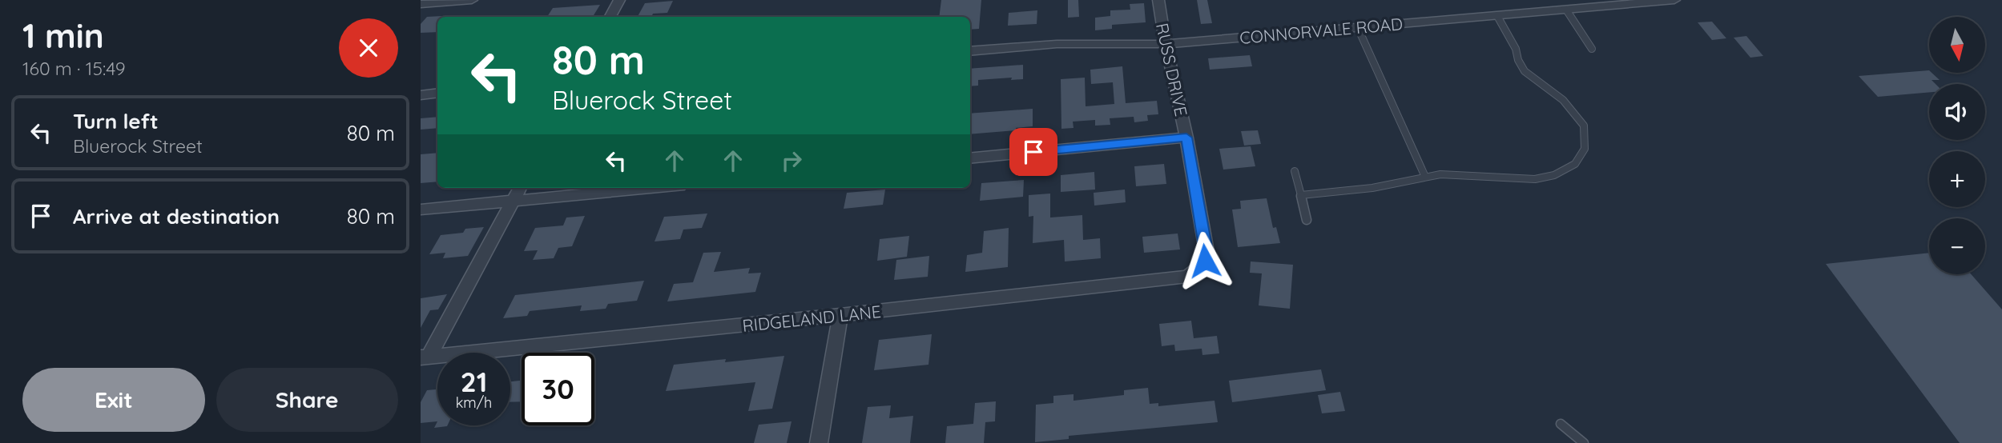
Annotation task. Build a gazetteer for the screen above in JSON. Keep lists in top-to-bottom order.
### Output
{
  "streets": {
    "street": ["CONNORVALE ROAD", "RUSS DRIVE", "RIDGELAND LANE"]
  },
  "crossings": [
    ["CONNORVALE ROAD", "RUSS DRIVE"],
    ["RUSS DRIVE", "RIDGELAND LANE"]
  ],
  "north": "bottom",
  "page": {
    "heading": ["1 min", "160 m · 15:49"],
    "map_buttons": ["+", "−"],
    "turn": ["80 m", "Bluerock Street"],
    "list": [
      {
        "name": "Turn left",
        "note": "Bluerock Street",
        "value": "80 m"
      },
      {
        "name": "Arrive at destination",
        "value": "80 m"
      }
    ],
    "speed": "21 km/h",
    "limit": "30",
    "buttons": ["Exit", "Share"]
  }
}
